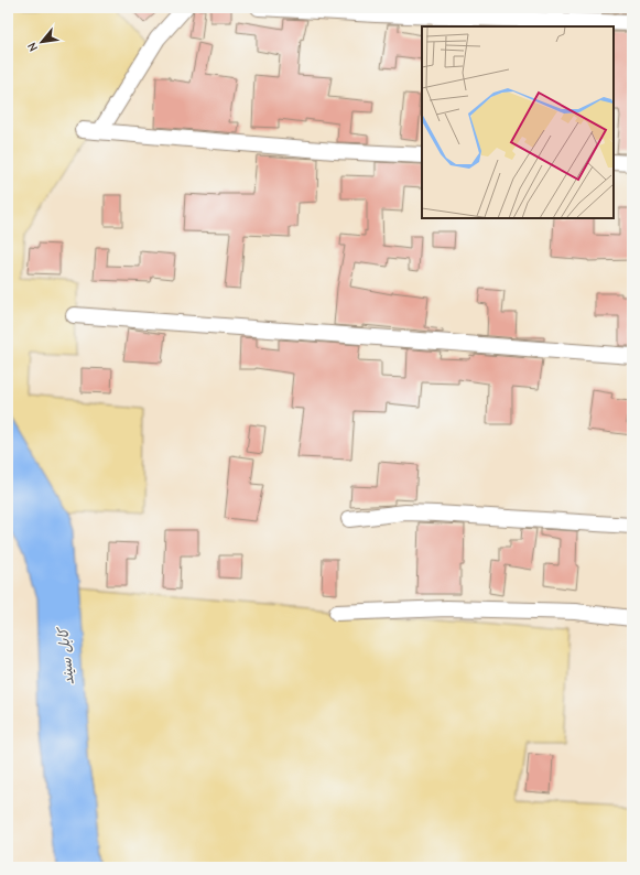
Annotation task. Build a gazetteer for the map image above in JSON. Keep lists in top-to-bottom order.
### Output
{
  "water": ["کابل سيند"],
  "north": "bottom left"
}
